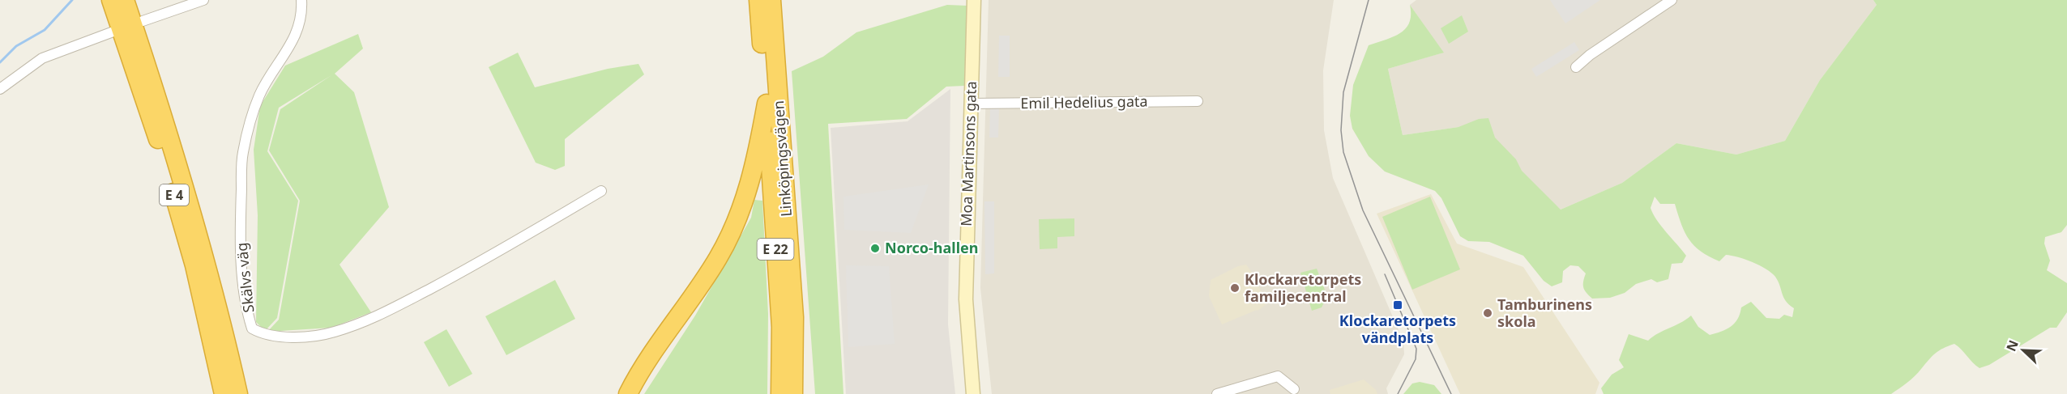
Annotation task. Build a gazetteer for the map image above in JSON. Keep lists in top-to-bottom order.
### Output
{
  "streets": {
    "highway": ["Linköpingsvägen", "E 4", "E 22"],
    "street": ["Emil Hedelius gata", "Moa Martinsons gata", "Skälvs väg"]
  },
  "crossings": [
    ["Emil Hedelius gata", "Moa Martinsons gata"],
    ["Linköpingsvägen", "E 22"]
  ],
  "places": {
    "other": ["Norco-hallen", "Klockaretorpets familjecentral", "Tamburinens skola"],
    "transit": ["Klockaretorpets vändplats"]
  },
  "north": "top left"
}
